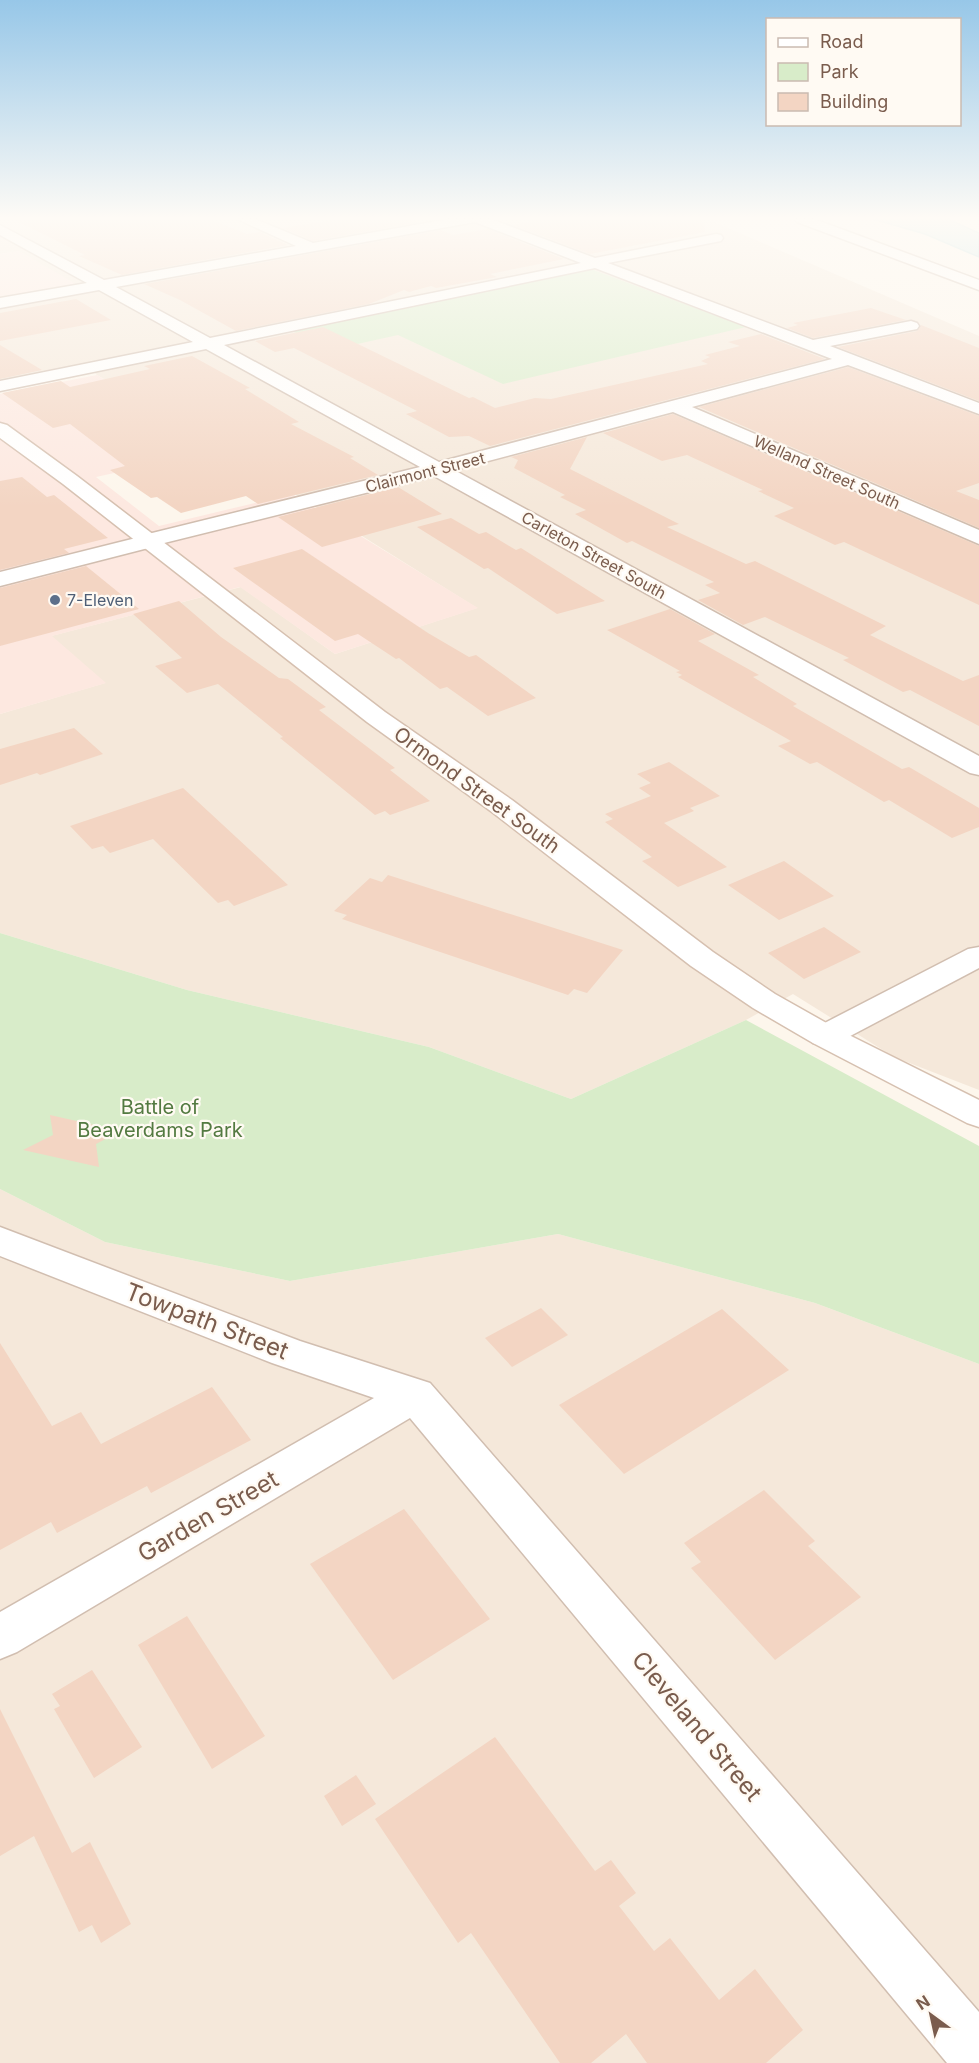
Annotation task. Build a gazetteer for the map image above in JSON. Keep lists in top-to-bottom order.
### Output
{
  "streets": {
    "street": [
      "Clairmont Street",
      "Welland Street South",
      "Carleton Street South",
      "Ormond Street South",
      "Towpath Street",
      "Garden Street",
      "Cleveland Street"
    ]
  },
  "crossings": [
    ["Clairmont Street", "Welland Street South"],
    ["Clairmont Street", "Carleton Street South"],
    ["Clairmont Street", "Ormond Street South"],
    ["Towpath Street", "Garden Street"],
    ["Towpath Street", "Cleveland Street"],
    ["Garden Street", "Cleveland Street"]
  ],
  "parks": ["Battle of Beaverdams Park"],
  "places": ["7-Eleven"],
  "legend": ["Road", "Park", "Building"],
  "north": "top left"
}
